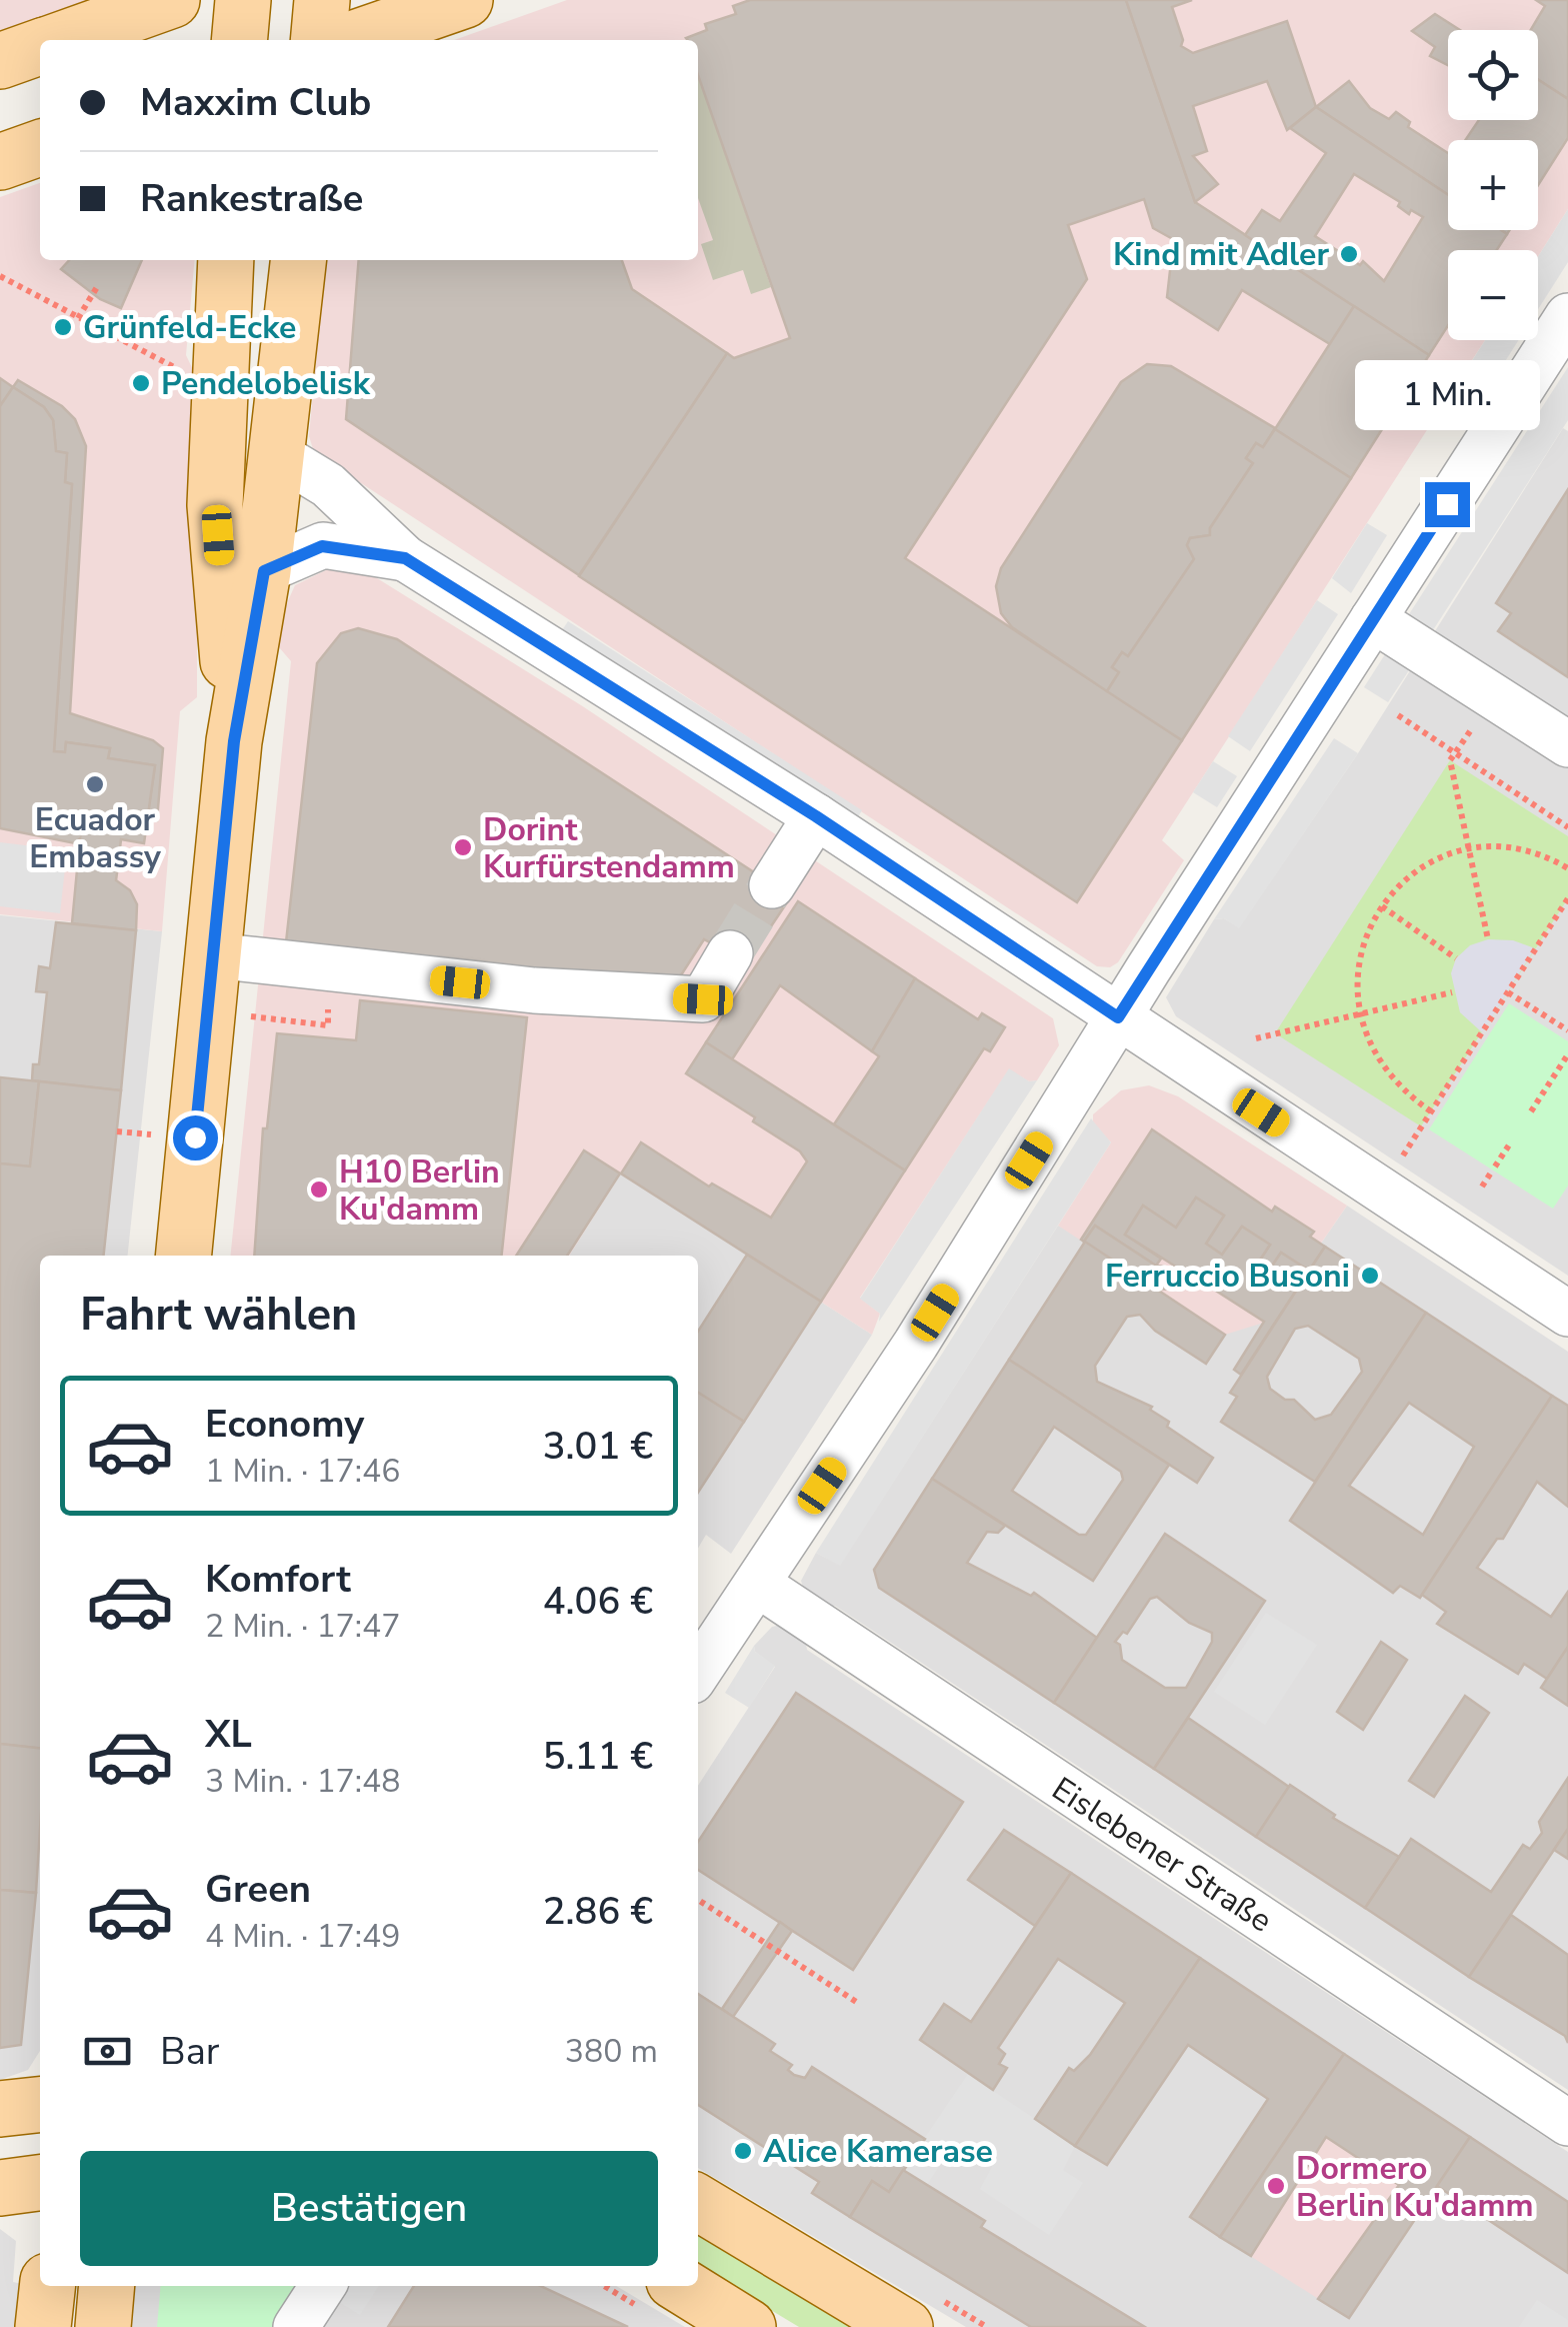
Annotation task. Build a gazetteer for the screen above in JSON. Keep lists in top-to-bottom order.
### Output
{
  "streets": {
    "street": ["Eislebener Straße"]
  },
  "places": [
    "Kind mit Adler",
    "Grünfeld-Ecke",
    "Pendelobelisk",
    "Ecuador Embassy",
    "Dorint Kurfürstendamm",
    "H10 Berlin Ku'damm",
    "Ferruccio Busoni",
    "Alice Kamerase",
    "Dormero Berlin Ku'damm"
  ],
  "page": {
    "map_buttons": ["+", "−"],
    "banner": ["Maxxim Club", "Rankestraße"],
    "bubble": "1 Min.",
    "heading": "Fahrt wählen",
    "list": [
      {
        "name": "Economy",
        "note": "1 Min. · 17:46",
        "value": "3.01 €"
      },
      {
        "name": "Komfort",
        "note": "2 Min. · 17:47",
        "value": "4.06 €"
      },
      {
        "name": "XL",
        "note": "3 Min. · 17:48",
        "value": "5.11 €"
      },
      {
        "name": "Green",
        "note": "4 Min. · 17:49",
        "value": "2.86 €"
      }
    ],
    "pay": ["Bar", "380 m"],
    "buttons": "Bestätigen"
  }
}
